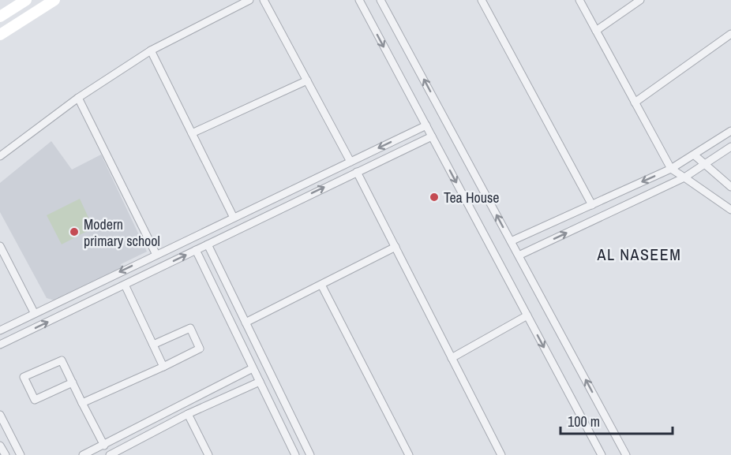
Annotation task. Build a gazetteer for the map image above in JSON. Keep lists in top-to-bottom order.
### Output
{
  "districts": ["AL NASEEM"],
  "places": ["Tea House", "Modern primary school"],
  "scale_bar": "100 m"
}
